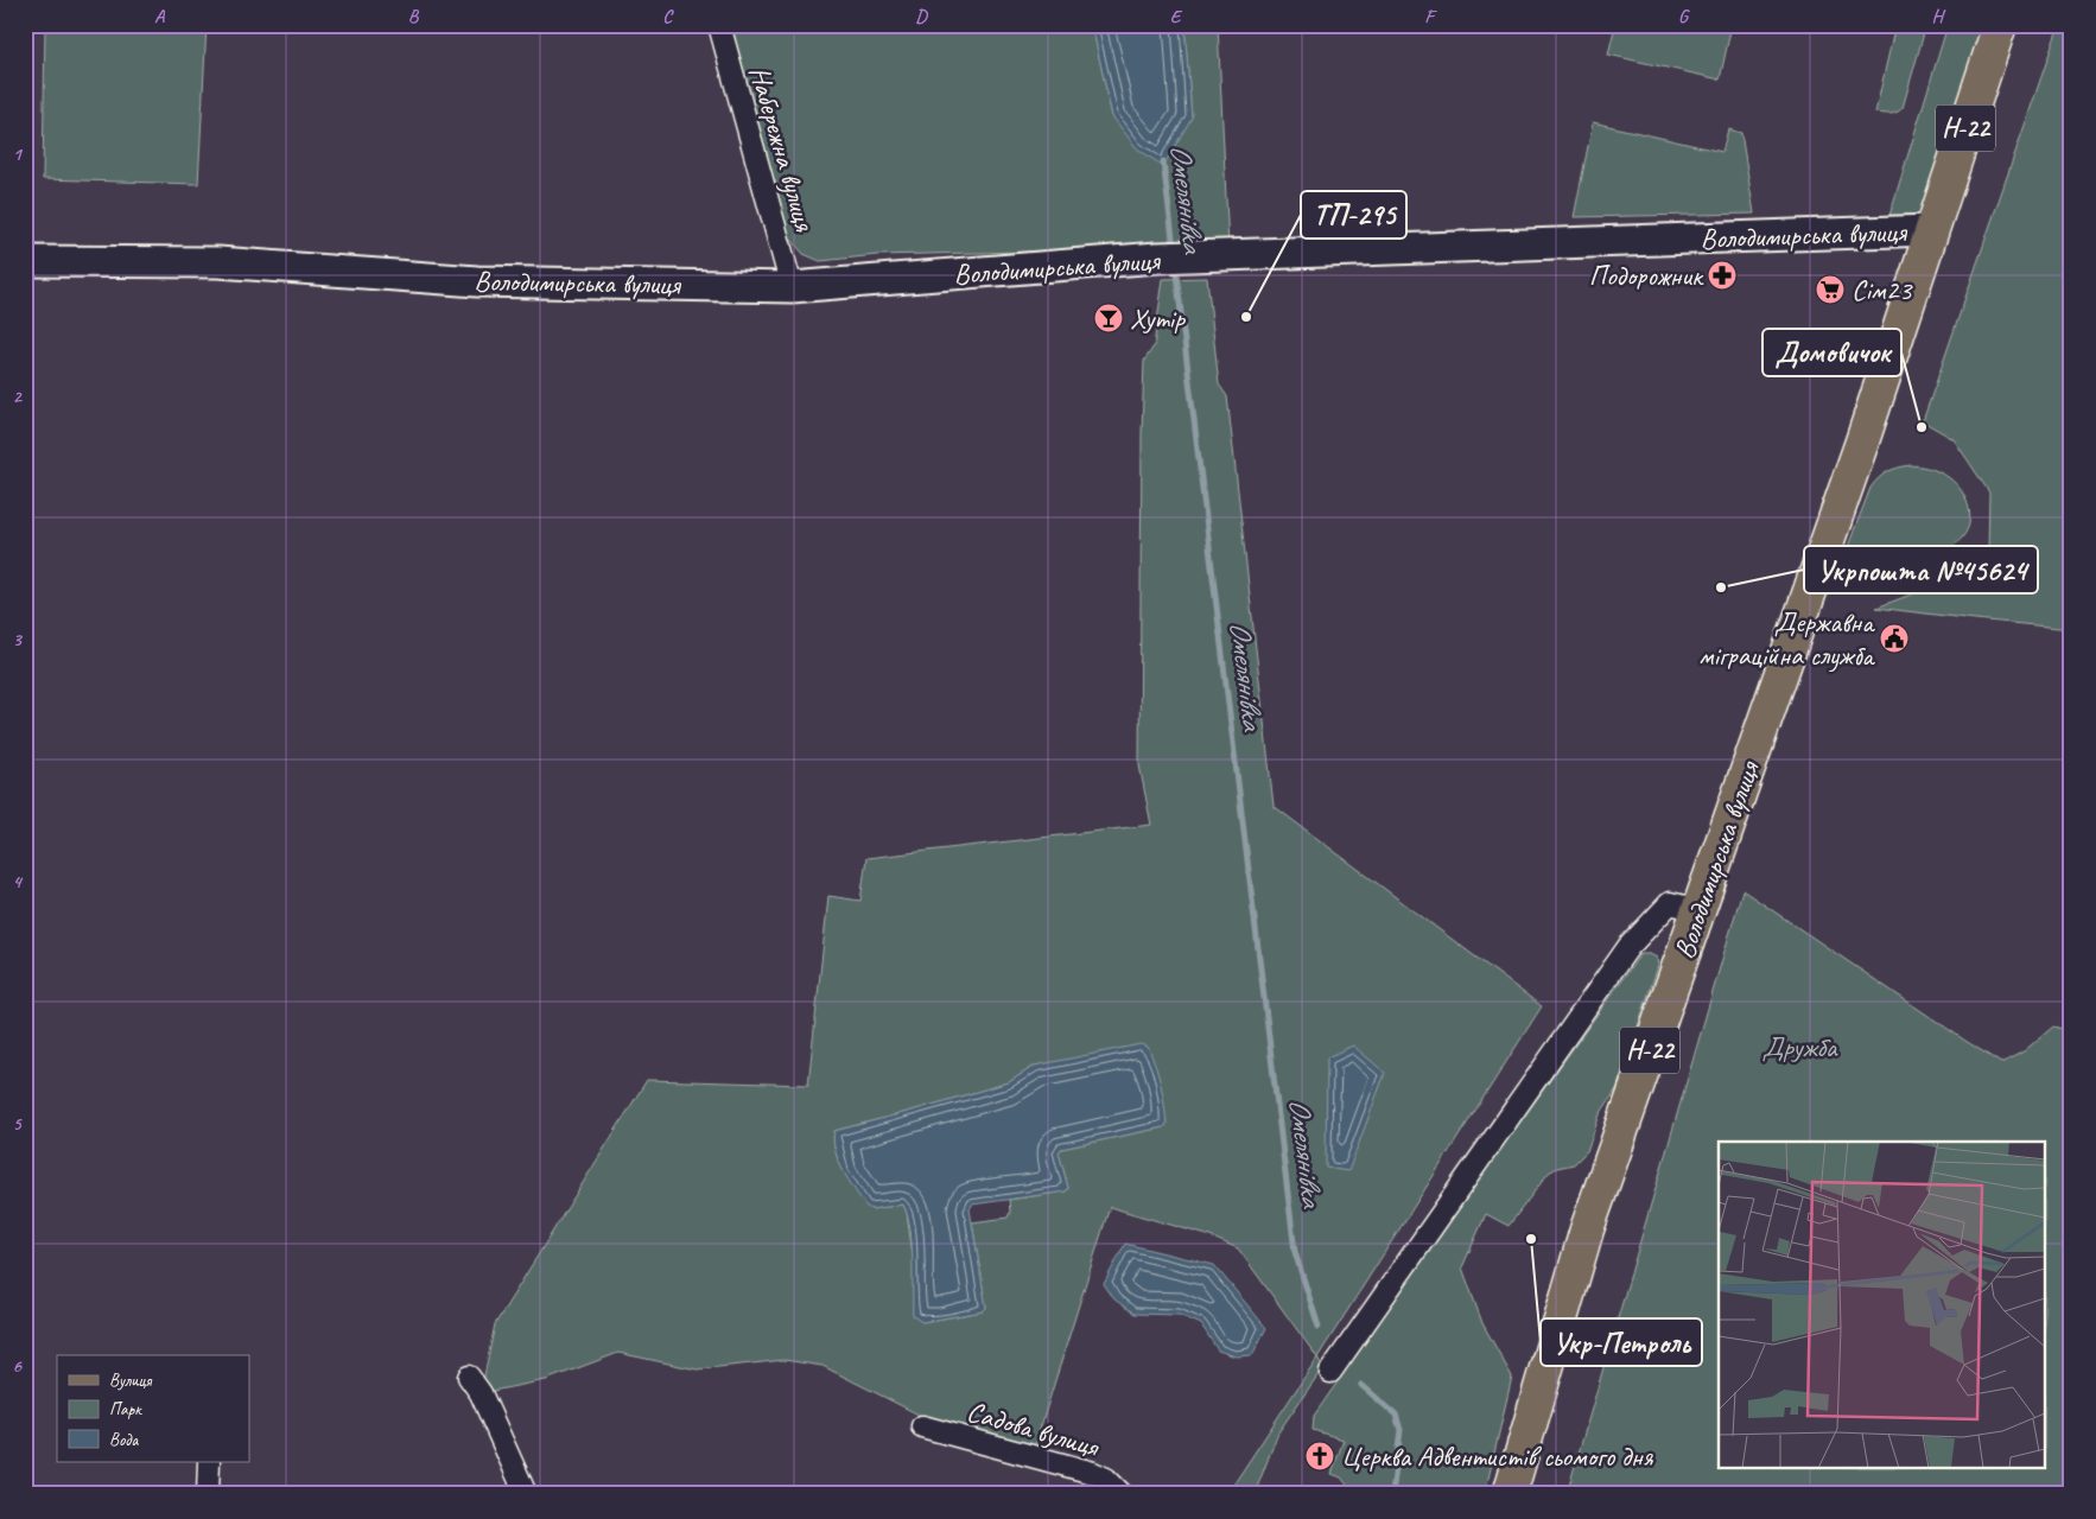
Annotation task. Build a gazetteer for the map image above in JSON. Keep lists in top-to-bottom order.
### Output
{
  "streets": {
    "main road": ["Н-22", "Володимирська вулиця"],
    "street": ["Набережна вулиця", "Садова вулиця"]
  },
  "crossings": [
    ["Набережна вулиця", "Володимирська вулиця"]
  ],
  "water": ["Омелянівка"],
  "parks": ["Дружба"],
  "places": {
    "pharmacy": ["Подорожник"],
    "supermarket": ["Сім23"],
    "other": [
      "ТП-295",
      "Домовичок",
      "Укрпошта №45624",
      "Укр-Петроль"
    ],
    "bar": ["Хутір"],
    "public building": ["Державна міграційна служба"],
    "church": ["Церква Адвентистів сьомого дня"]
  },
  "legend": ["Вулиця", "Парк", "Вода"],
  "grid": {
    "columns": [
      "A",
      "B",
      "C",
      "D",
      "E",
      "F",
      "G",
      "H"
    ],
    "rows": [
      "1",
      "2",
      "3",
      "4",
      "5",
      "6"
    ]
  }
}
